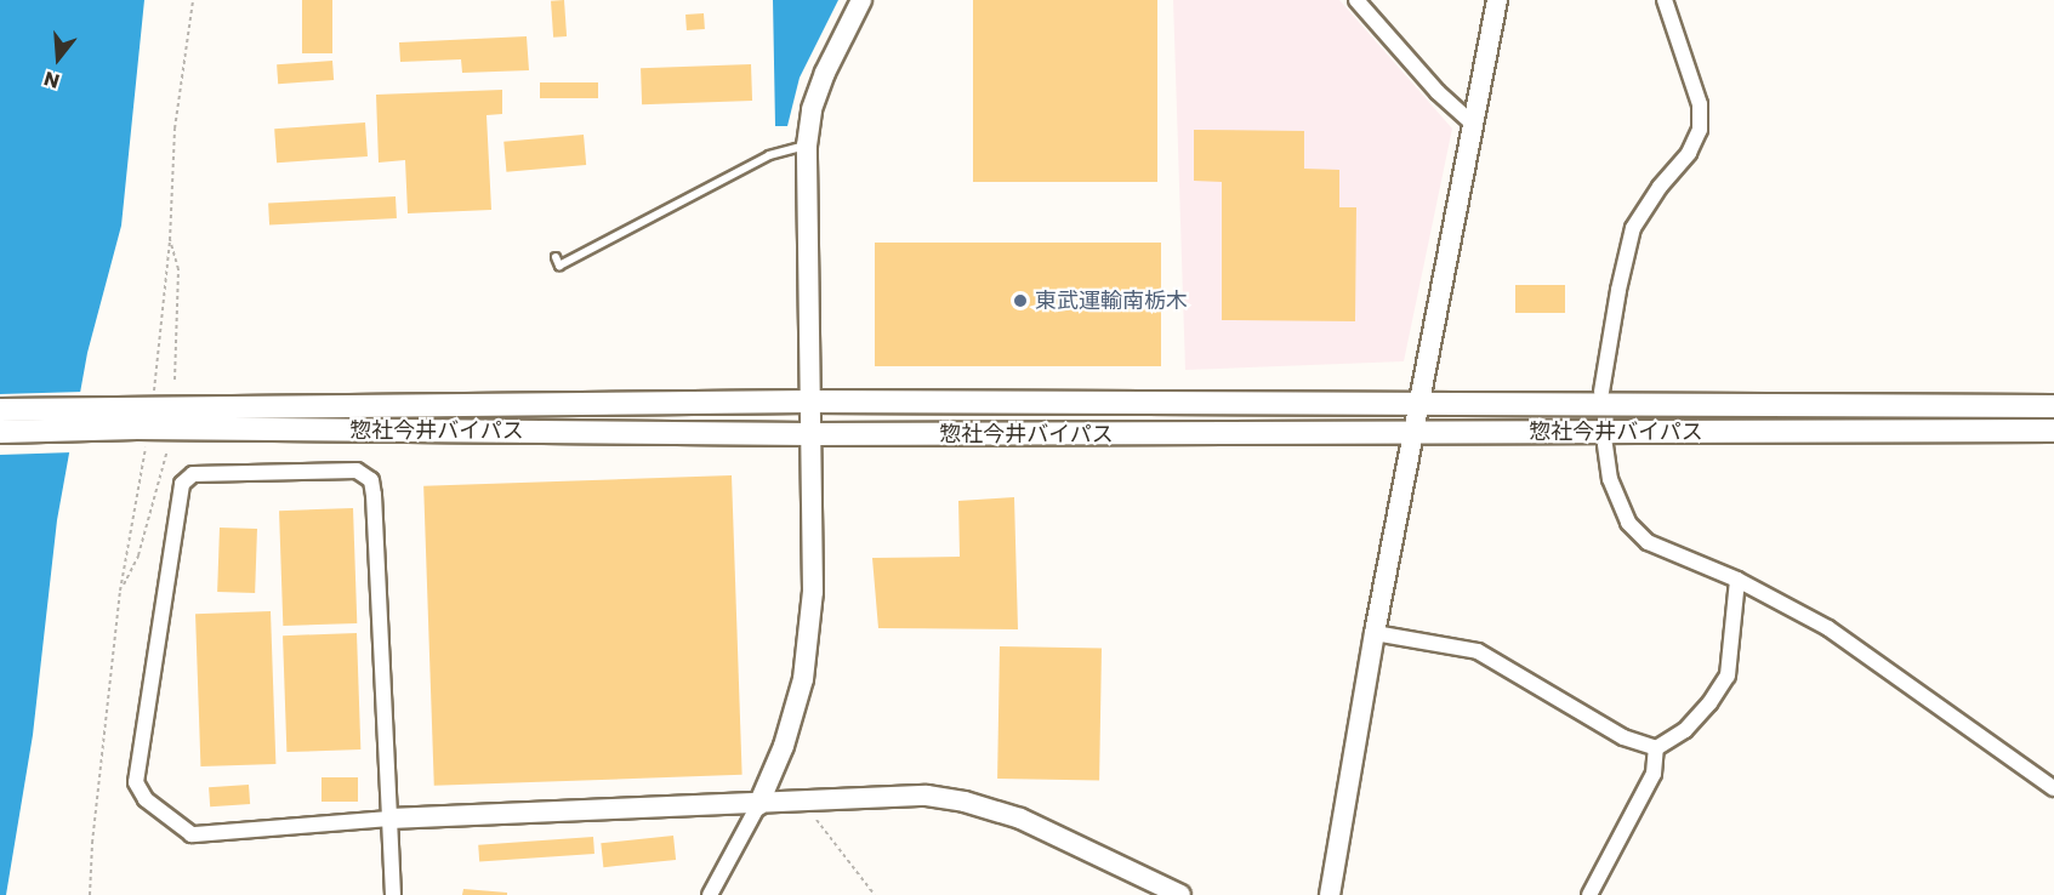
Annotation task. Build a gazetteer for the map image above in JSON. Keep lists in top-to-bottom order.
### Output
{
  "streets": {
    "main road": ["惣社今井バイパス"]
  },
  "places": ["東武運輸南栃木"],
  "north": "bottom"
}
